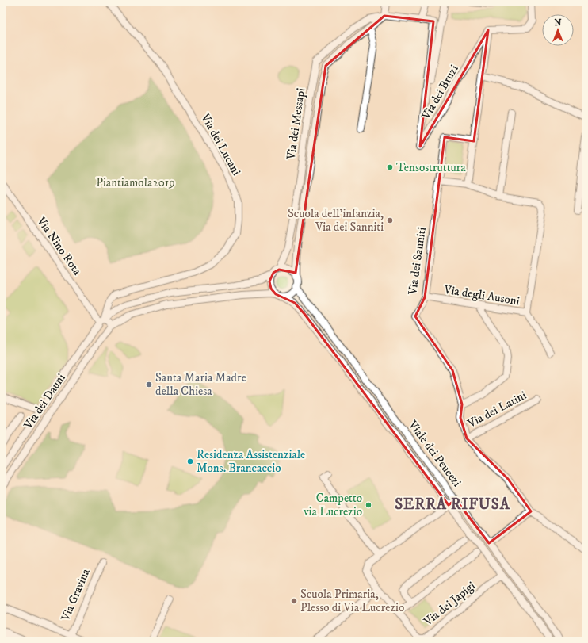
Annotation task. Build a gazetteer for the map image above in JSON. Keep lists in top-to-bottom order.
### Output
{
  "streets": {
    "street": [
      "Via dei Bruzi",
      "Via dei Messapi",
      "Via dei Lucani",
      "Via Nino Rota",
      "Via dei Sanniti",
      "Via degli Ausoni",
      "Via dei Dauni",
      "Via dei Latini",
      "Viale dei Peucezi",
      "Via Gravina",
      "Via dei Japigi"
    ]
  },
  "crossings": [
    ["Via dei Bruzi", "Via dei Messapi"],
    ["Via dei Messapi", "Via dei Dauni"],
    ["Via dei Messapi", "Viale dei Peucezi"],
    ["Via Nino Rota", "Via dei Dauni"],
    ["Via dei Sanniti", "Via degli Ausoni"],
    ["Via dei Sanniti", "Via dei Latini"],
    ["Via dei Dauni", "Viale dei Peucezi"],
    ["Viale dei Peucezi", "Via dei Japigi"]
  ],
  "districts": ["SERRA RIFUSA"],
  "parks": ["Piantiamola2019"],
  "places": [
    "Tensostruttura",
    "Scuola dell'infanzia, Via dei Sanniti",
    "Santa Maria Madre della Chiesa",
    "Residenza Assistenziale Mons. Brancaccio",
    "Campetto via Lucrezio",
    "Scuola Primaria, Plesso di Via Lucrezio"
  ],
  "north": "top"
}
